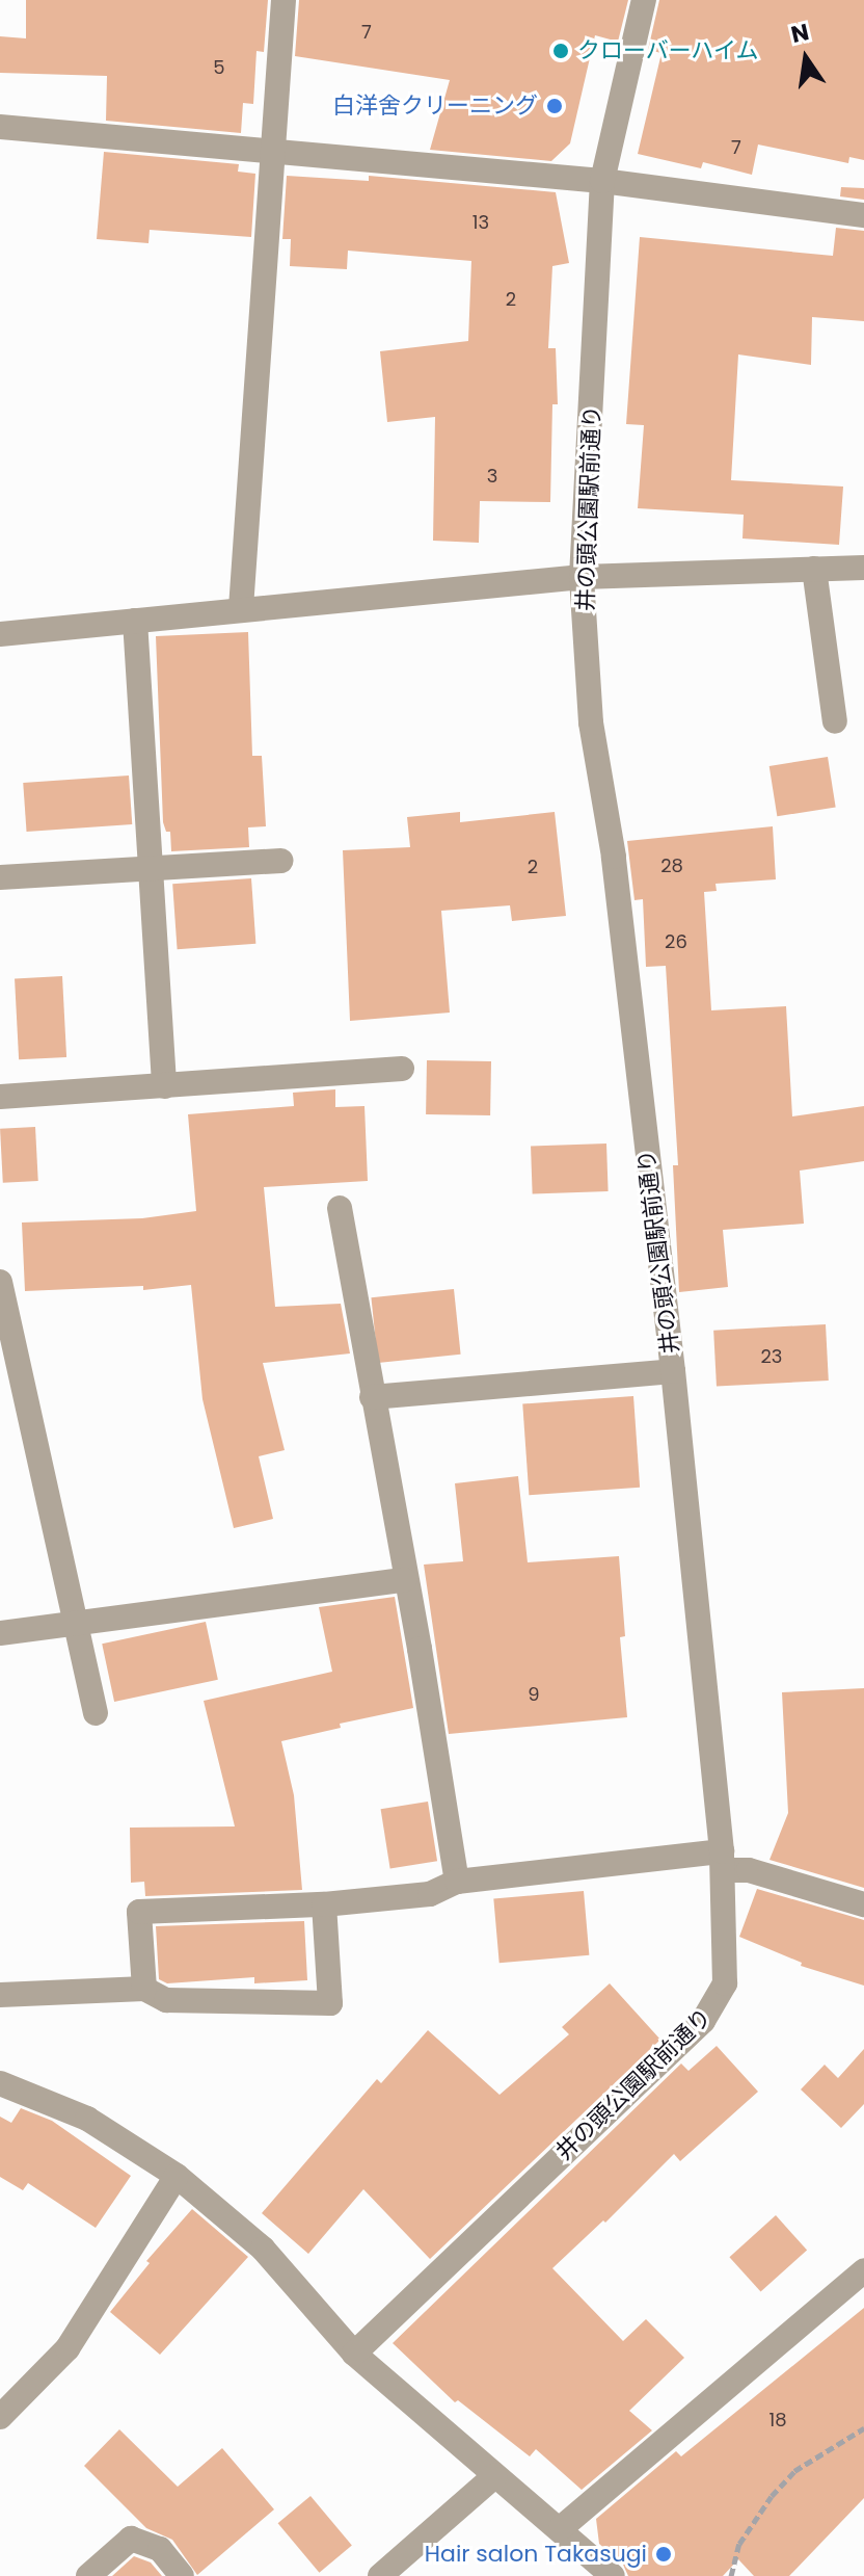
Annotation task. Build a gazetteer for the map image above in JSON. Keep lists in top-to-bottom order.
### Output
{
  "streets": {
    "street": ["井の頭公園駅前通り"]
  },
  "places": ["クローバーハイム", "白洋舍クリーニング", "Hair salon Takasugi"],
  "house_numbers": [
    "7",
    "5",
    "7",
    "13",
    "2",
    "3",
    "28",
    "2",
    "26",
    "23",
    "9",
    "18"
  ],
  "north": "top"
}
